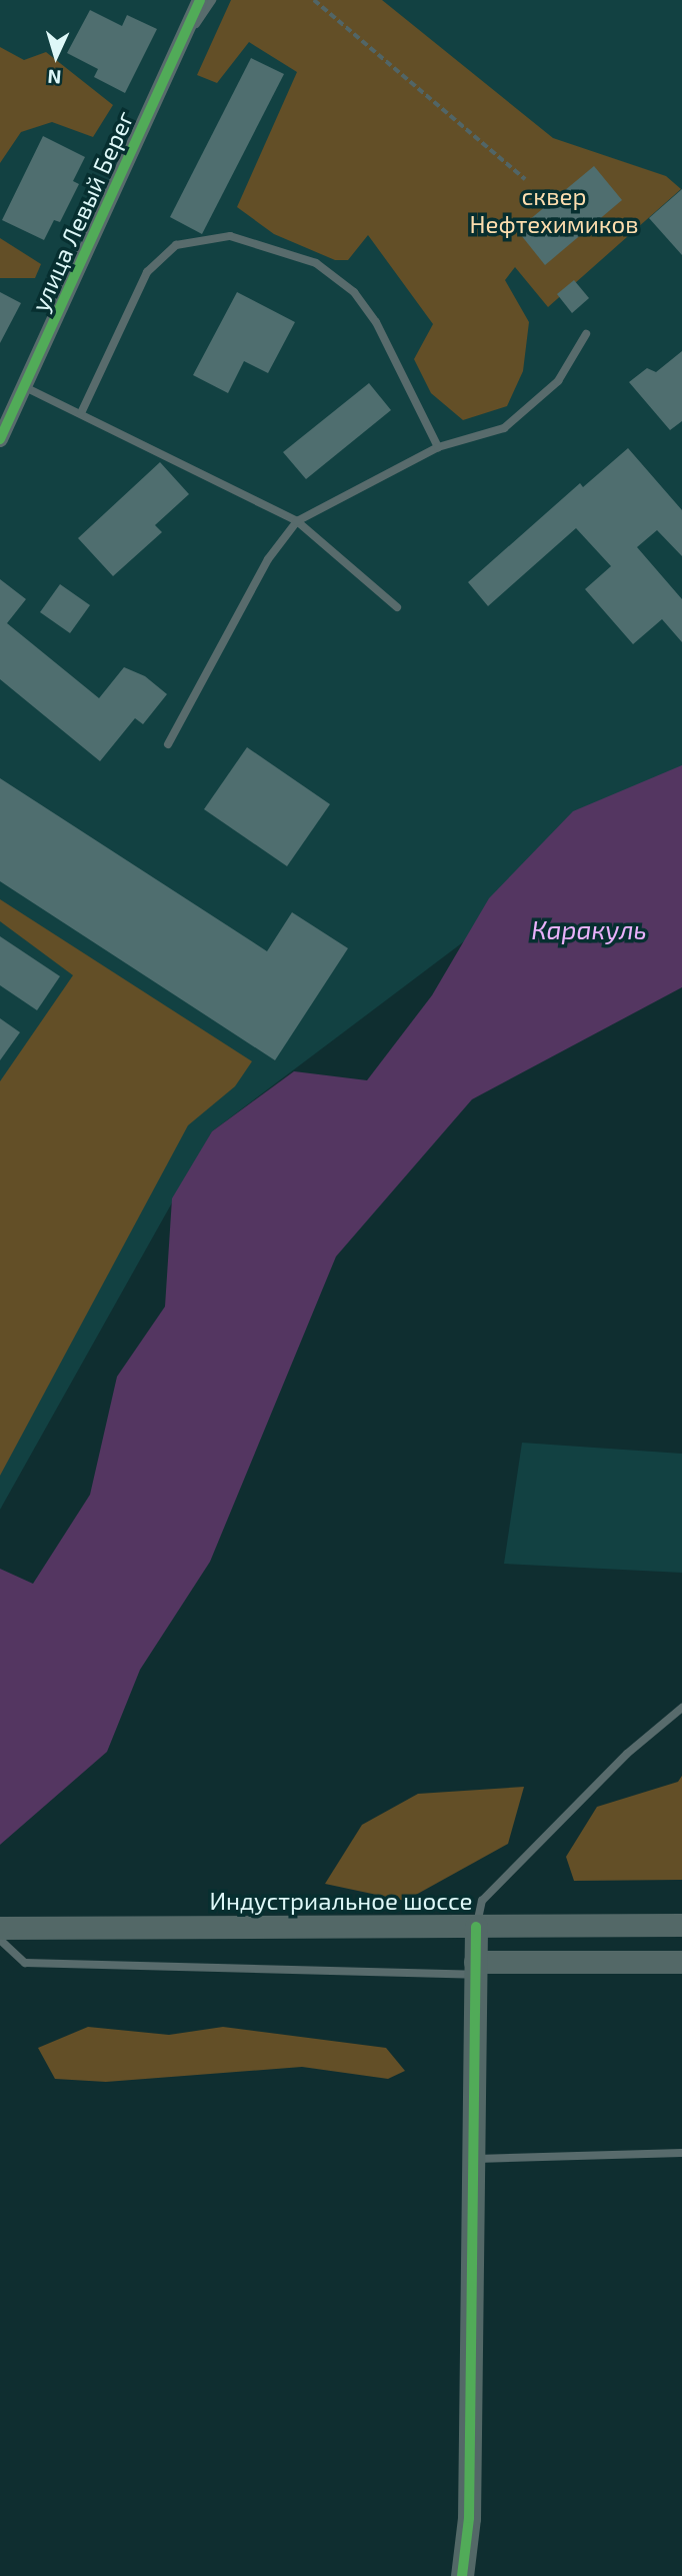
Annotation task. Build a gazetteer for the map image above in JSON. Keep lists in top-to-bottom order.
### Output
{
  "streets": {
    "street": ["улица Левый Берег", "Индустриальное шоссе"]
  },
  "water": ["Каракуль"],
  "parks": ["сквер Нефтехимиков"],
  "north": "bottom"
}
